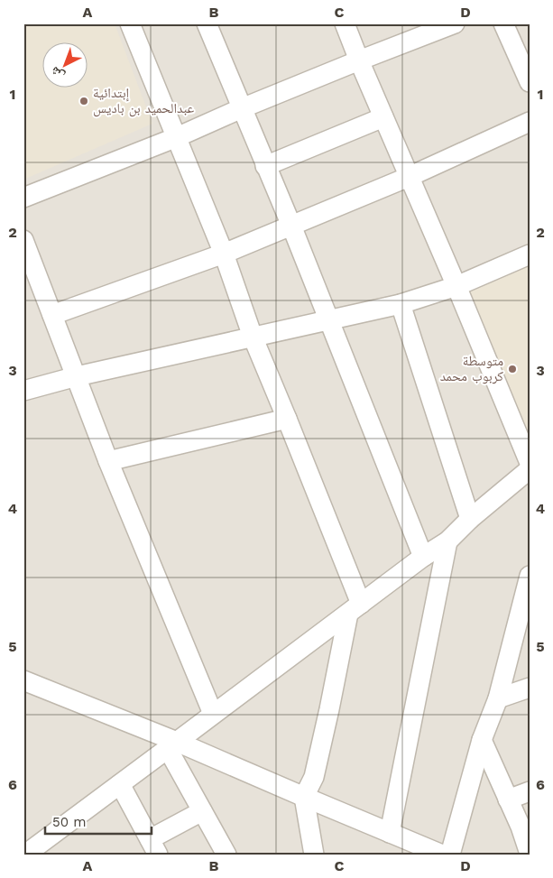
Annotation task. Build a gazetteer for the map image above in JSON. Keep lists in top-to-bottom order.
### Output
{
  "places": ["إبتدائية عبدالحميد بن باديس", "متوسطة كربوب محمد"],
  "scale_bar": "50 m",
  "north": "bottom left",
  "grid": {
    "columns": [
      "A",
      "B",
      "C",
      "D"
    ],
    "rows": [
      "1",
      "2",
      "3",
      "4",
      "5",
      "6"
    ]
  }
}
